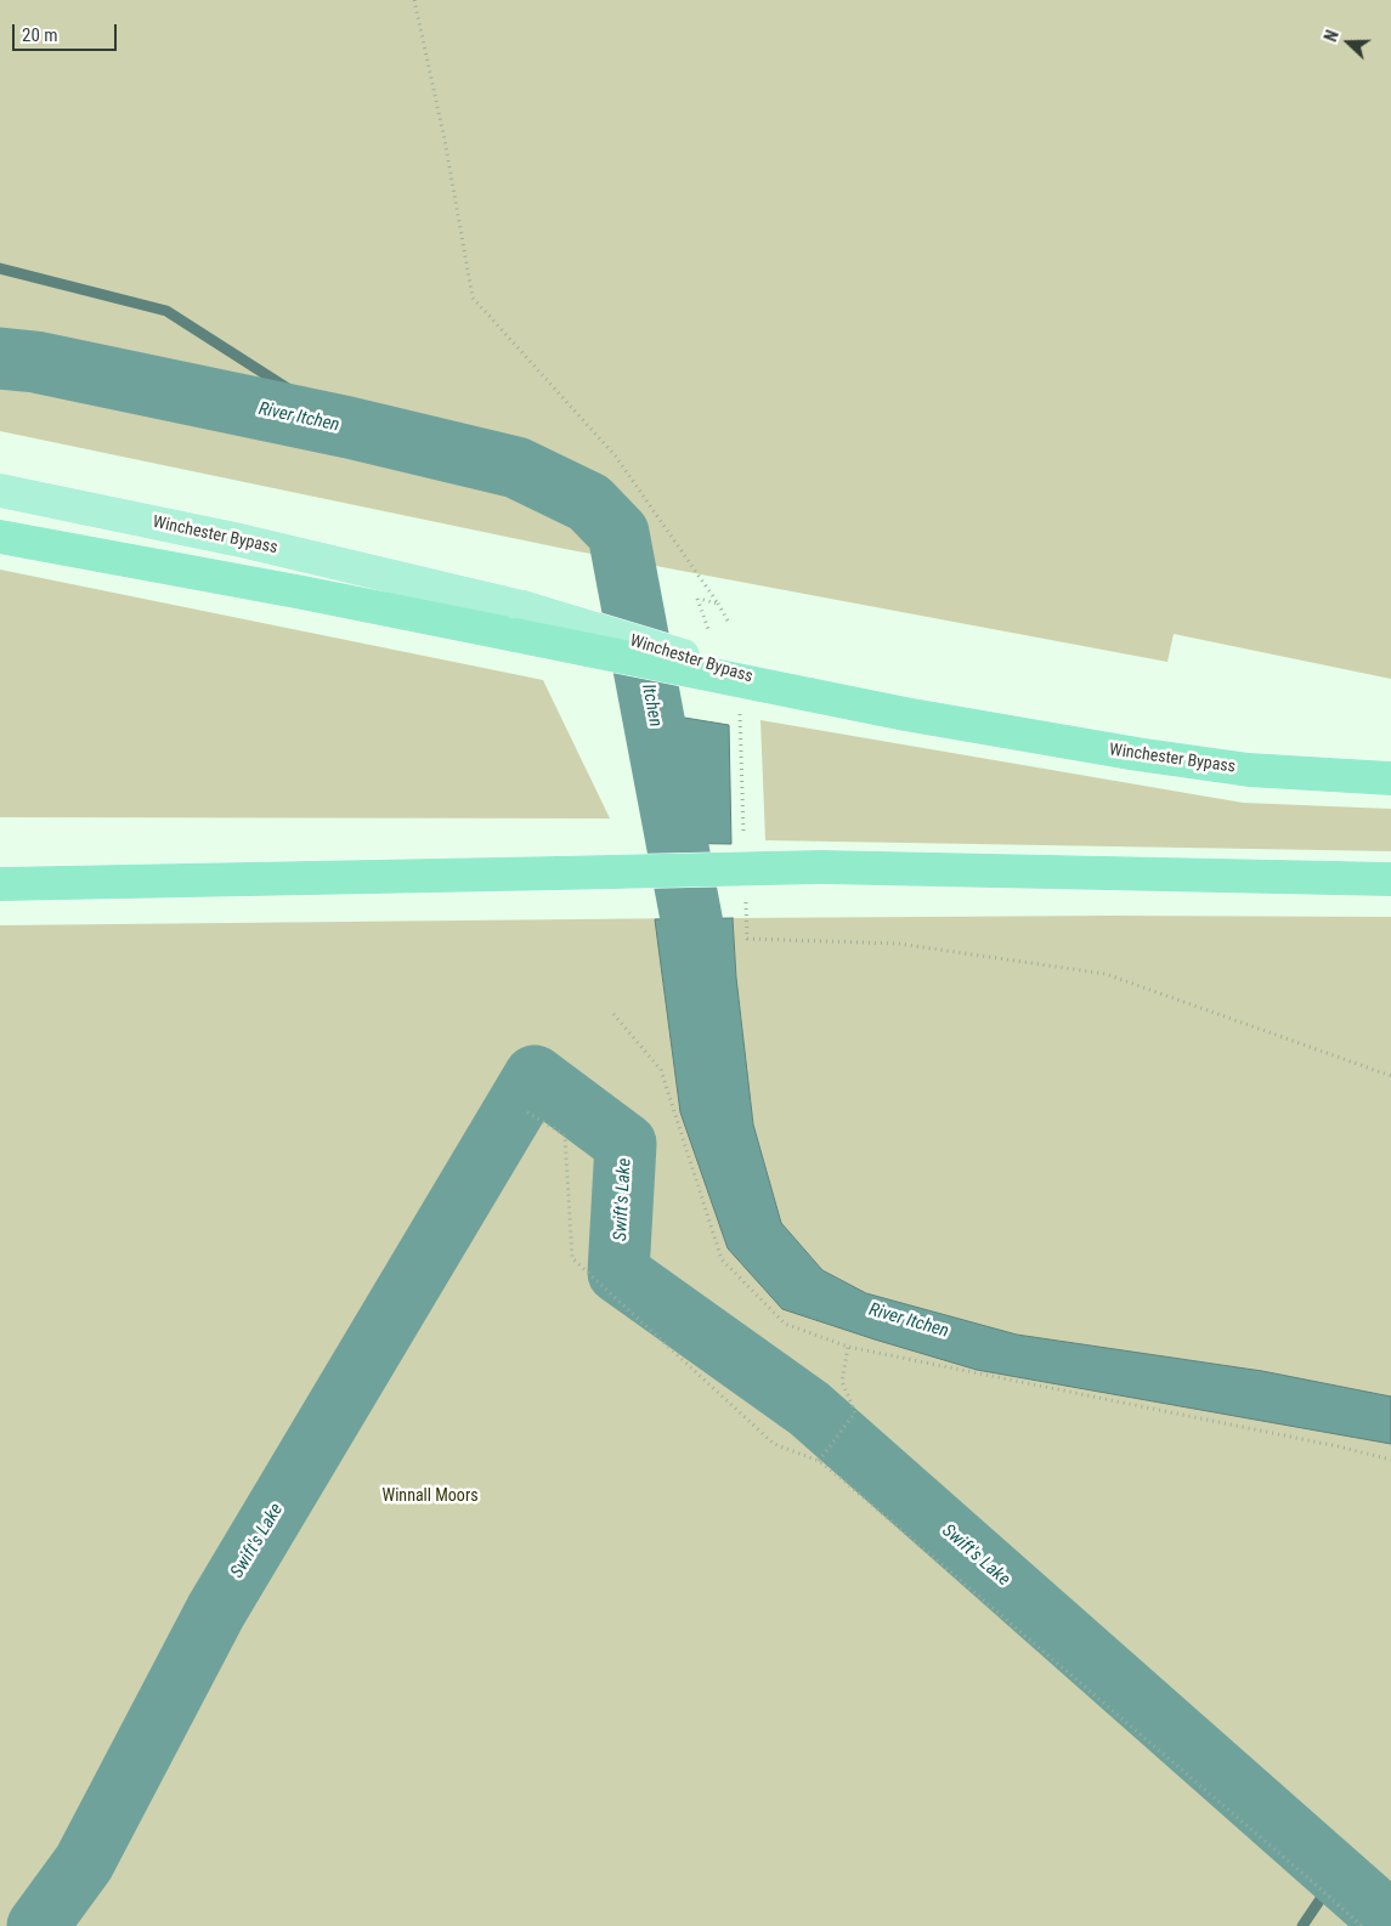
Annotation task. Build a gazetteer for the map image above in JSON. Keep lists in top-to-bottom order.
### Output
{
  "streets": {
    "highway": ["Winchester Bypass"]
  },
  "water": ["River Itchen", "Itchen", "Swift's Lake"],
  "parks": ["Winnall Moors"],
  "scale_bar": "20 m",
  "north": "left"
}
